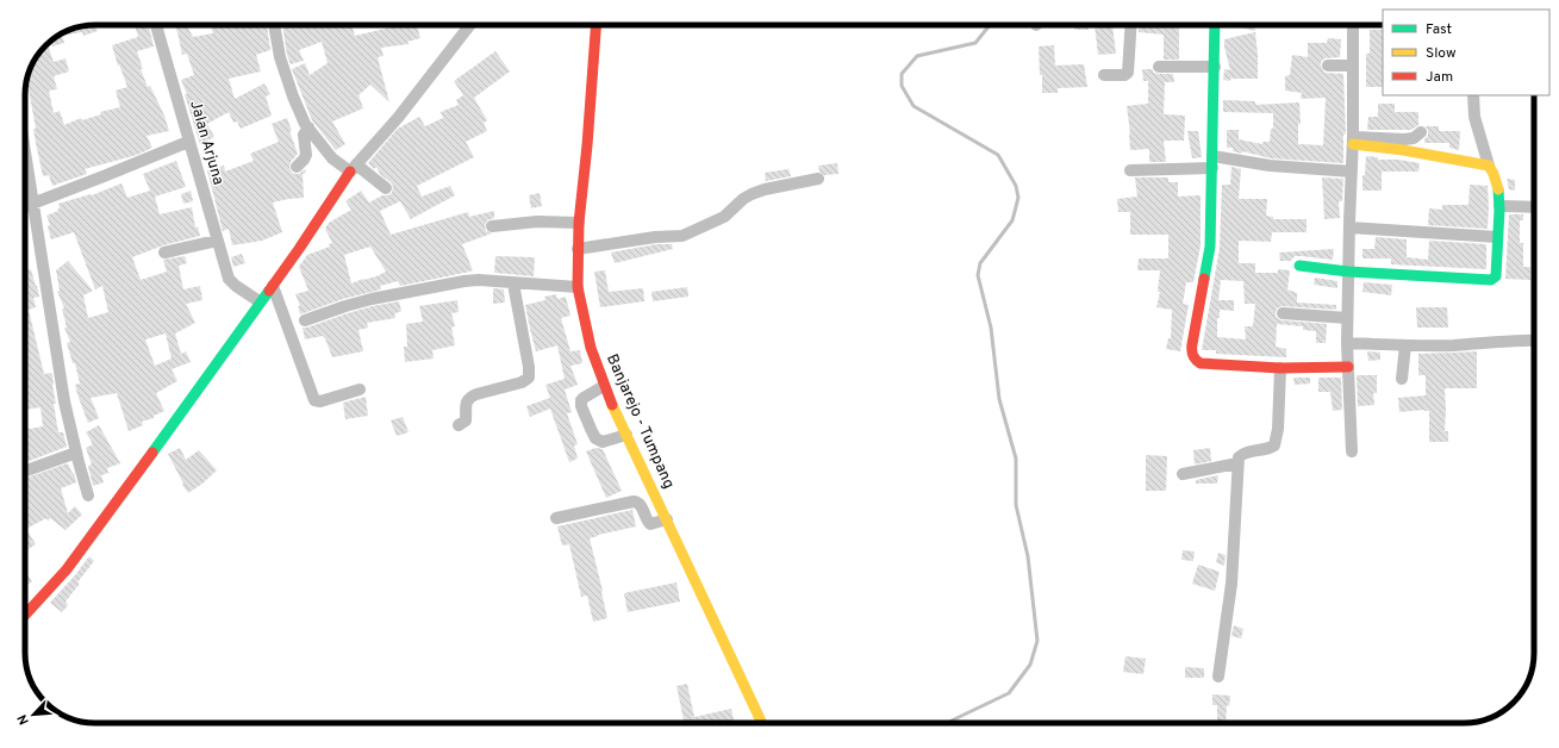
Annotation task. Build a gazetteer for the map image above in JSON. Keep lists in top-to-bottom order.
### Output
{
  "streets": {
    "street": ["Jalan Arjuna", "Banjarejo - Tumpang"]
  },
  "legend": ["Fast", "Slow", "Jam"],
  "north": "bottom left"
}
